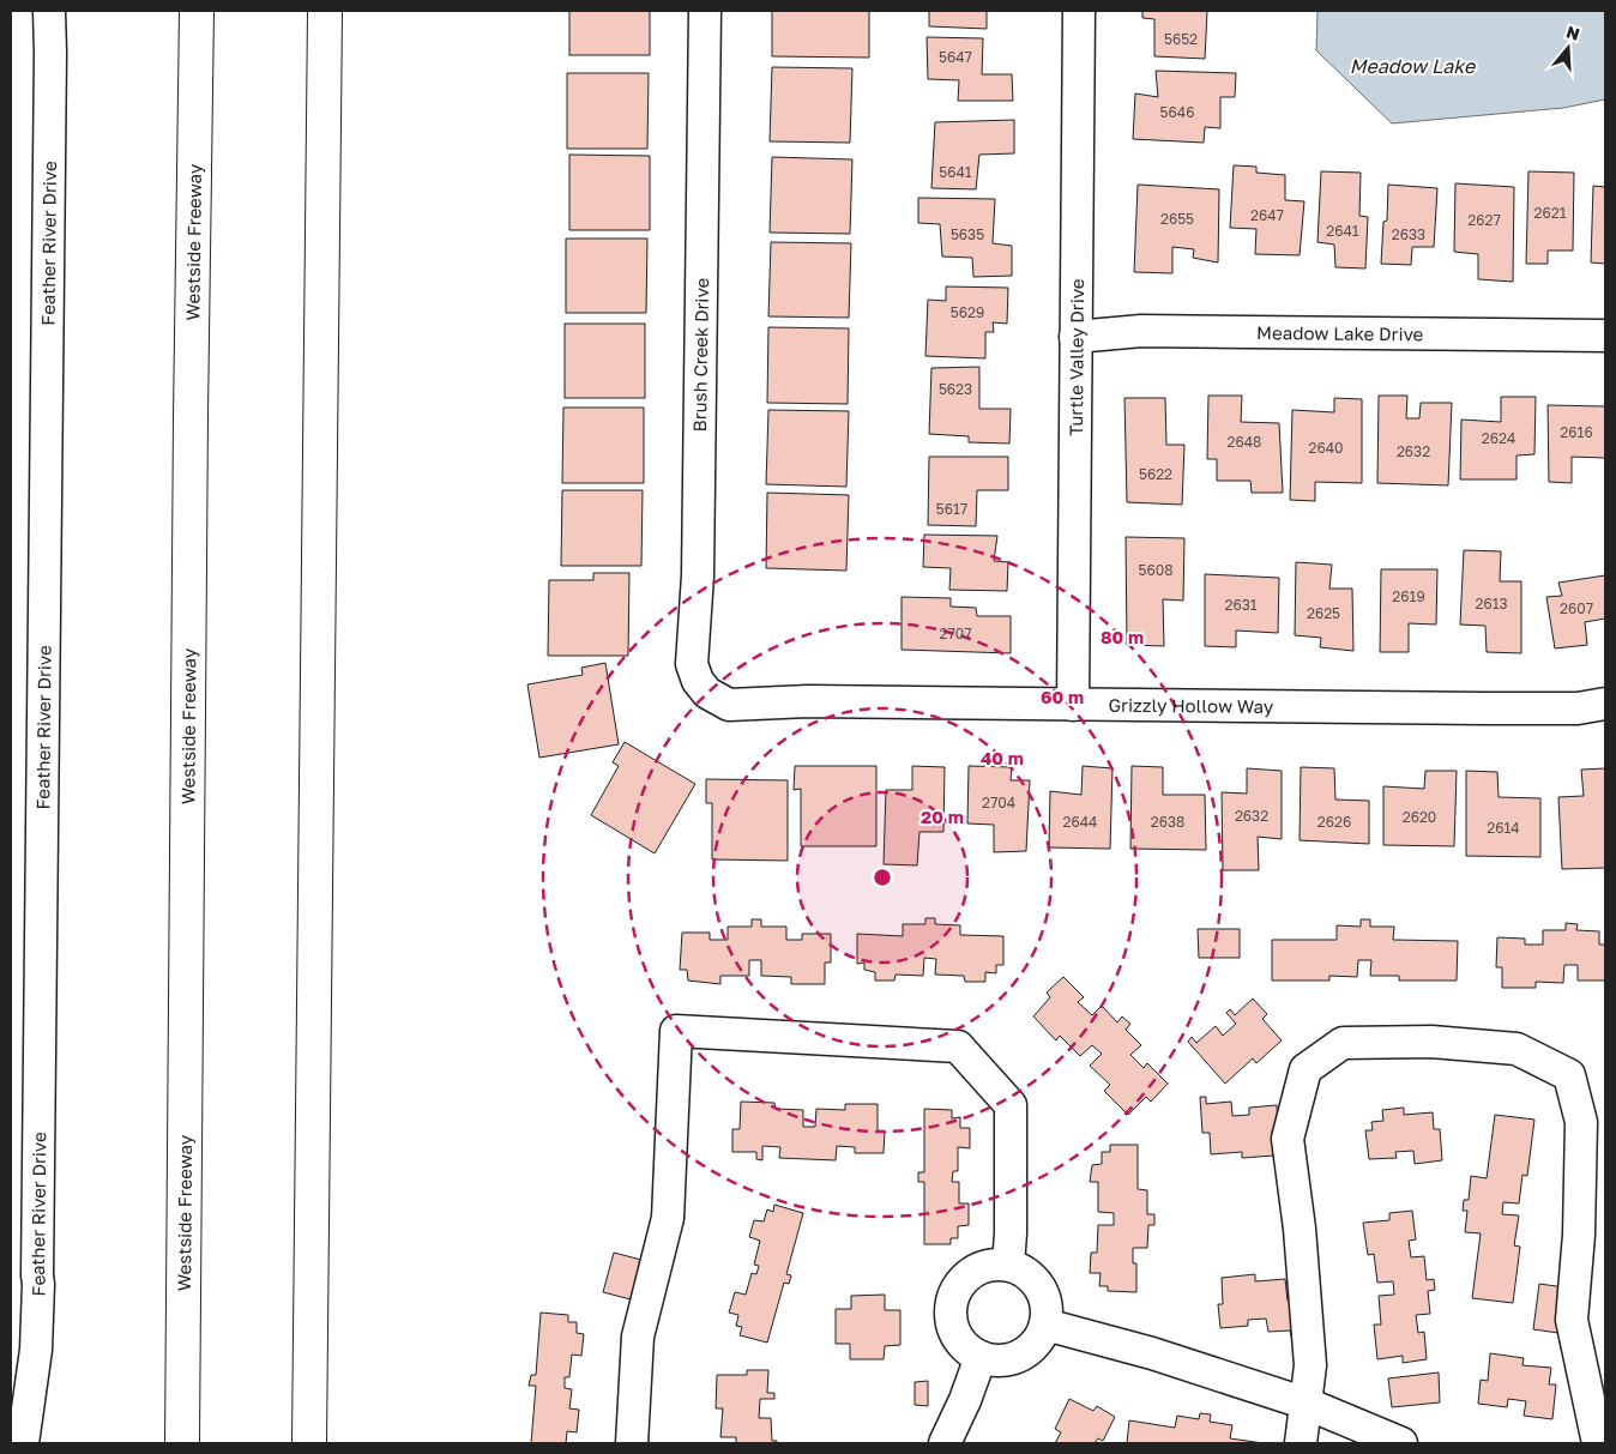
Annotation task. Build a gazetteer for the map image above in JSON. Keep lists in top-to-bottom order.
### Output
{
  "streets": {
    "highway": ["Westside Freeway"],
    "street": [
      "Feather River Drive",
      "Meadow Lake Drive",
      "Brush Creek Drive",
      "Turtle Valley Drive",
      "Grizzly Hollow Way"
    ]
  },
  "crossings": [
    ["Meadow Lake Drive", "Turtle Valley Drive"],
    ["Brush Creek Drive", "Grizzly Hollow Way"],
    ["Turtle Valley Drive", "Grizzly Hollow Way"]
  ],
  "water": ["Meadow Lake"],
  "house_numbers": [
    "5652",
    "5647",
    "5646",
    "5641",
    "2621",
    "2647",
    "2655",
    "2627",
    "2641",
    "5635",
    "2633",
    "5629",
    "5623",
    "2616",
    "2624",
    "2648",
    "2640",
    "2632",
    "5622",
    "5617",
    "5608",
    "2619",
    "2613",
    "2631",
    "2607",
    "2625",
    "2707",
    "2704",
    "2632",
    "2620",
    "2644",
    "2638",
    "2626",
    "2614"
  ],
  "north": "top",
  "rings": [
    "80 m",
    "60 m",
    "40 m",
    "20 m"
  ]
}
